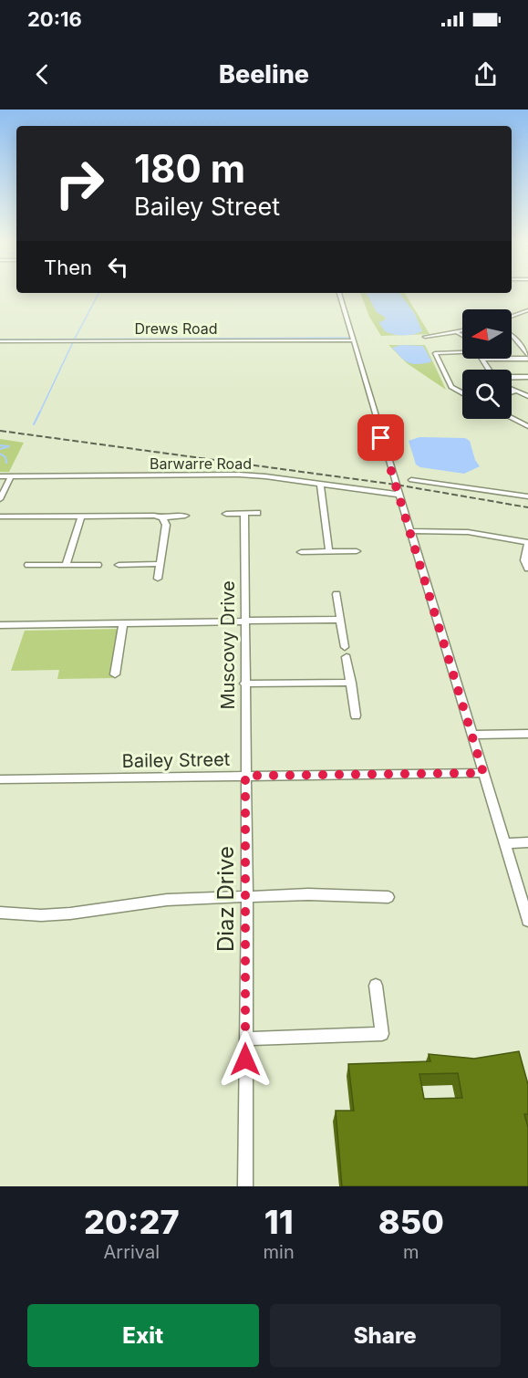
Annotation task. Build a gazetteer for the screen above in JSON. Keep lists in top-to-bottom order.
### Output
{
  "streets": {
    "street": [
      "Drews Road",
      "Barwarre Road",
      "Muscovy Drive",
      "Bailey Street",
      "Diaz Drive"
    ]
  },
  "crossings": [
    ["Muscovy Drive", "Bailey Street"],
    ["Muscovy Drive", "Diaz Drive"],
    ["Bailey Street", "Diaz Drive"]
  ],
  "north": "left",
  "page": {
    "status": "20:16",
    "header": "Beeline",
    "turn": ["180 m", "Bailey Street"],
    "then": "Then",
    "eta": [
      "20:27",
      "Arrival",
      "11",
      "min",
      "850",
      "m"
    ],
    "buttons": ["Exit", "Share"]
  }
}
